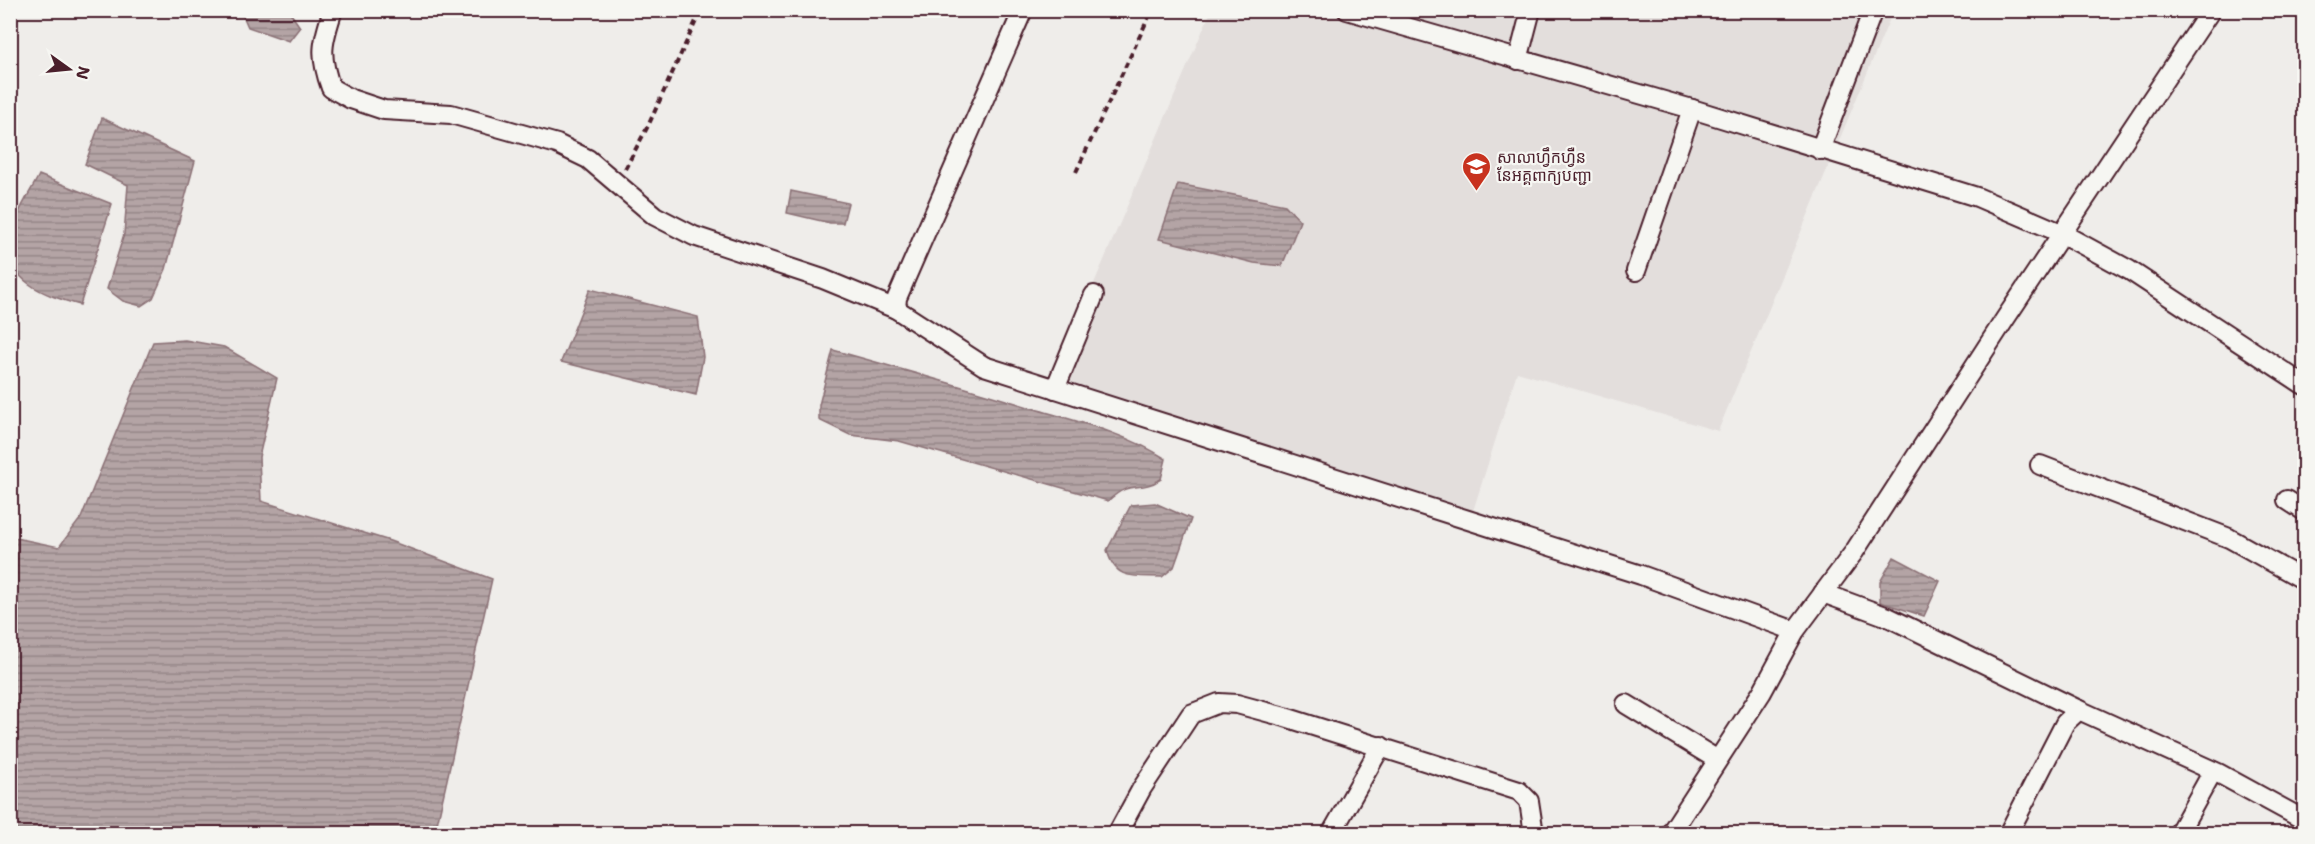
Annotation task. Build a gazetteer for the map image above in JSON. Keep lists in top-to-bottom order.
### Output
{
  "places": {
    "school or university": ["សាលាហ្វឹកហ្វឺន នែអគ្គពាក្យបញ្ជា"]
  },
  "north": "right"
}
